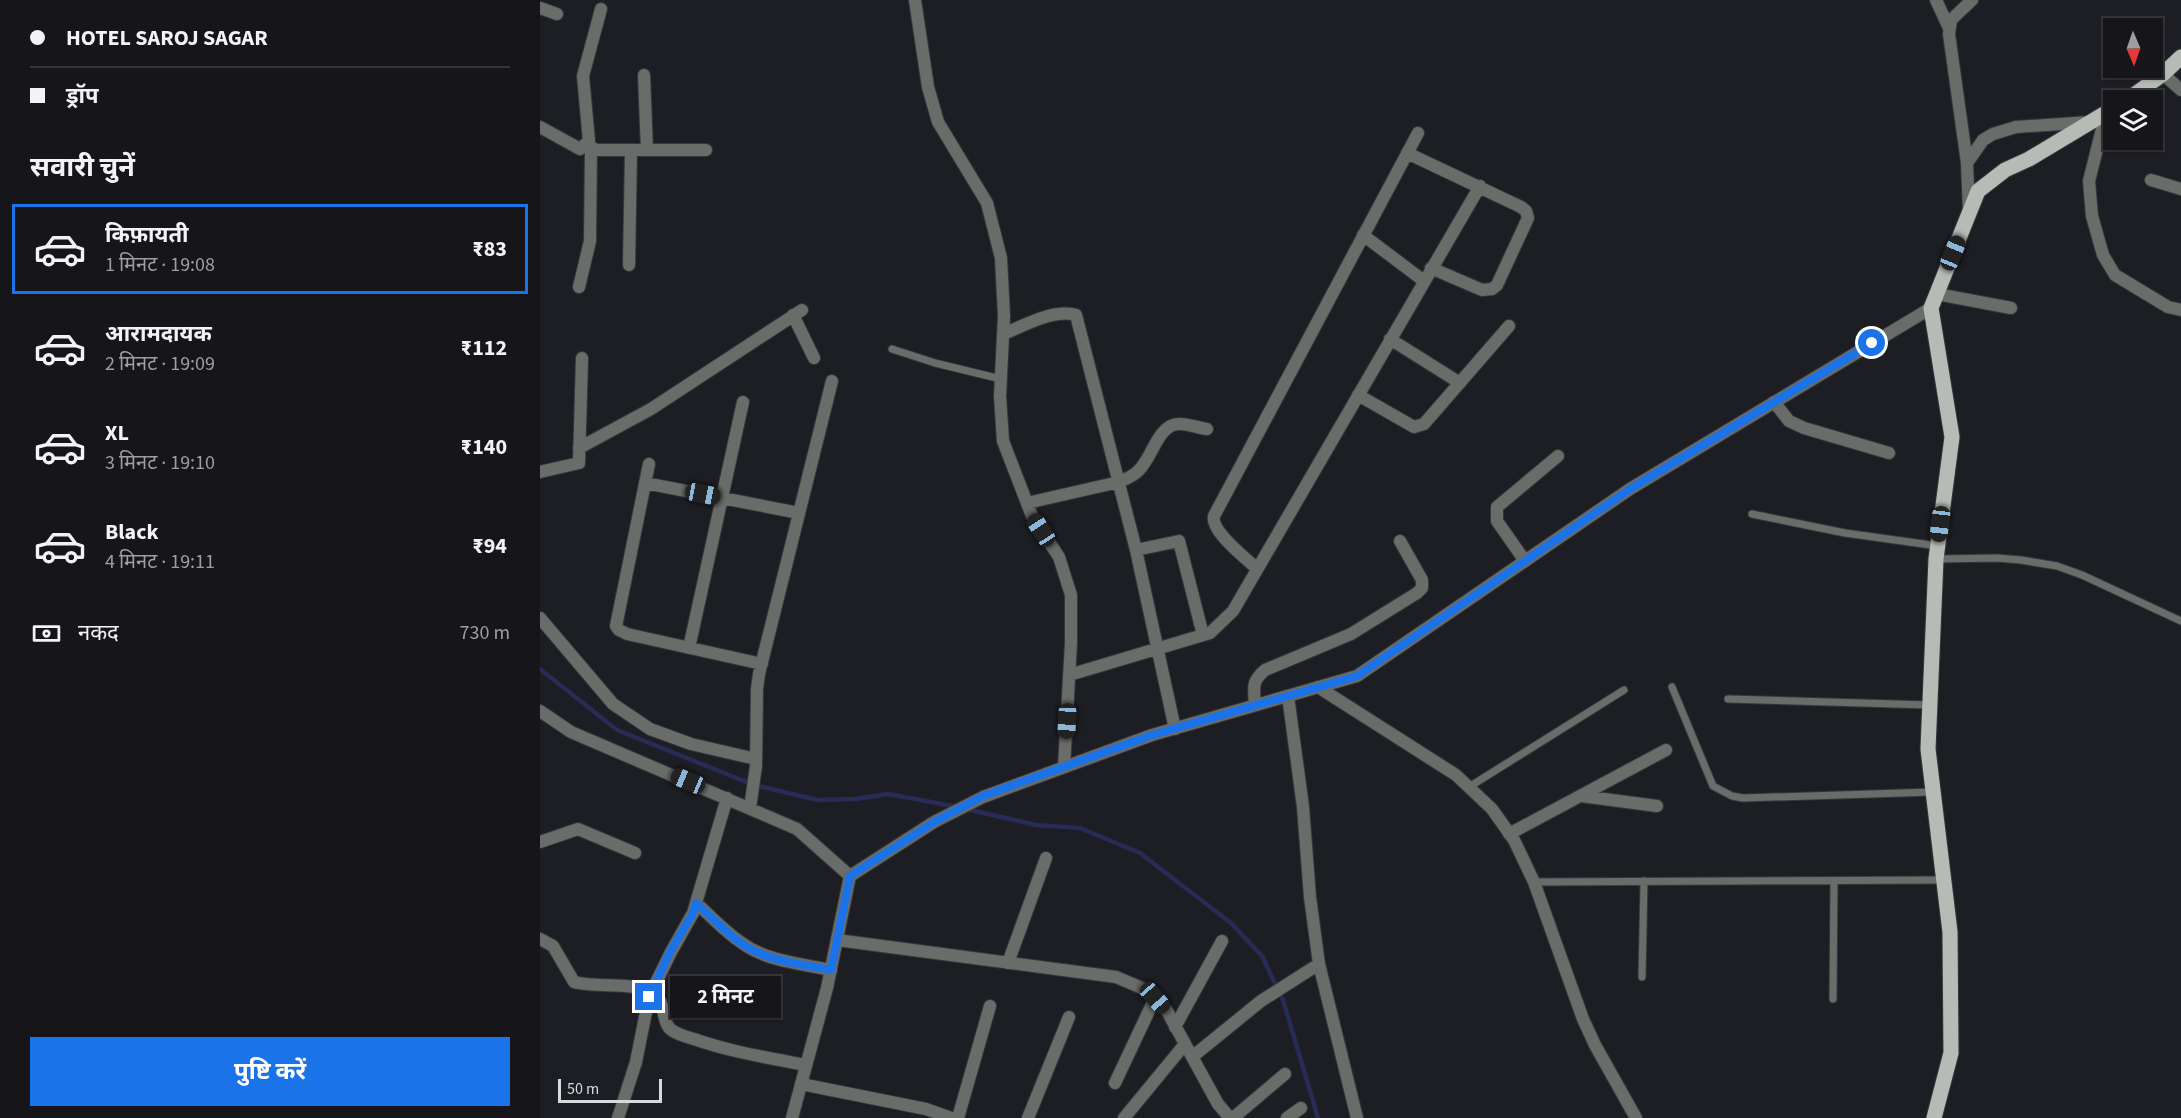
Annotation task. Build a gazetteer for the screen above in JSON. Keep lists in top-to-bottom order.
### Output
{
  "scale_bar": "50 m",
  "north": "bottom",
  "page": {
    "banner": ["HOTEL SAROJ SAGAR", "ड्रॉप"],
    "heading": "सवारी चुनें",
    "list": [
      {
        "name": "किफ़ायती",
        "note": "1 मिनट · 19:08",
        "value": "₹83"
      },
      {
        "name": "आरामदायक",
        "note": "2 मिनट · 19:09",
        "value": "₹112"
      },
      {
        "name": "XL",
        "note": "3 मिनट · 19:10",
        "value": "₹140"
      },
      {
        "name": "Black",
        "note": "4 मिनट · 19:11",
        "value": "₹94"
      }
    ],
    "pay": ["नकद", "730 m"],
    "bubble": "2 मिनट",
    "buttons": "पुष्टि करें",
    "scale": "50 m"
  }
}
